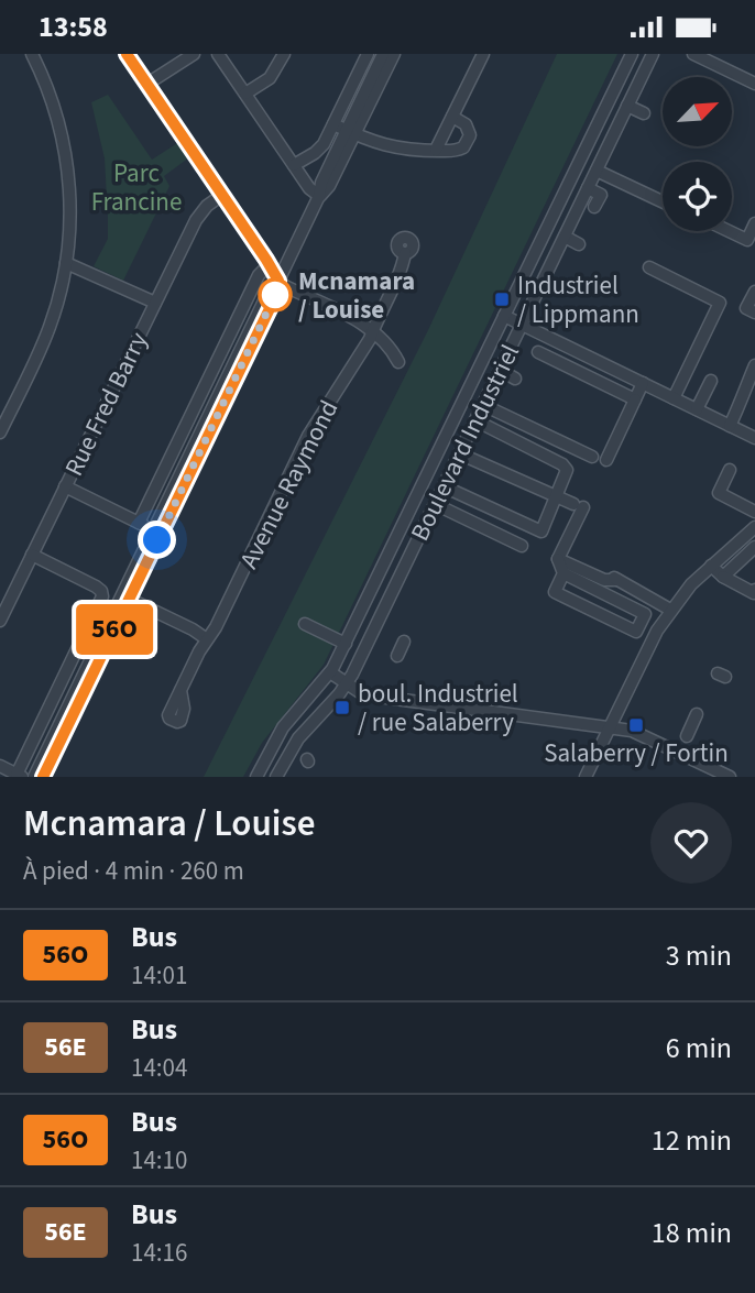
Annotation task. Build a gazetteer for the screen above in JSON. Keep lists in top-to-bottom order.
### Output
{
  "streets": {
    "street": ["Rue Fred Barry", "Boulevard Industriel", "Avenue Raymond"]
  },
  "parks": ["Parc Francine"],
  "places": {
    "other": ["Mcnamara / Louise"],
    "transit": ["Industriel / Lippmann", "boul. Industriel / rue Salaberry", "Salaberry / Fortin"]
  },
  "lines": ["bus line 56O"],
  "north": "top right",
  "page": {
    "status": "13:58",
    "on_map": "56O",
    "heading": ["Mcnamara / Louise", "À pied · 4 min · 260 m"],
    "list": [
      {
        "mark": "56O",
        "name": "Bus",
        "note": "14:01",
        "value": "3 min"
      },
      {
        "mark": "56E",
        "name": "Bus",
        "note": "14:04",
        "value": "6 min"
      },
      {
        "mark": "56O",
        "name": "Bus",
        "note": "14:10",
        "value": "12 min"
      },
      {
        "mark": "56E",
        "name": "Bus",
        "note": "14:16",
        "value": "18 min"
      }
    ]
  }
}
